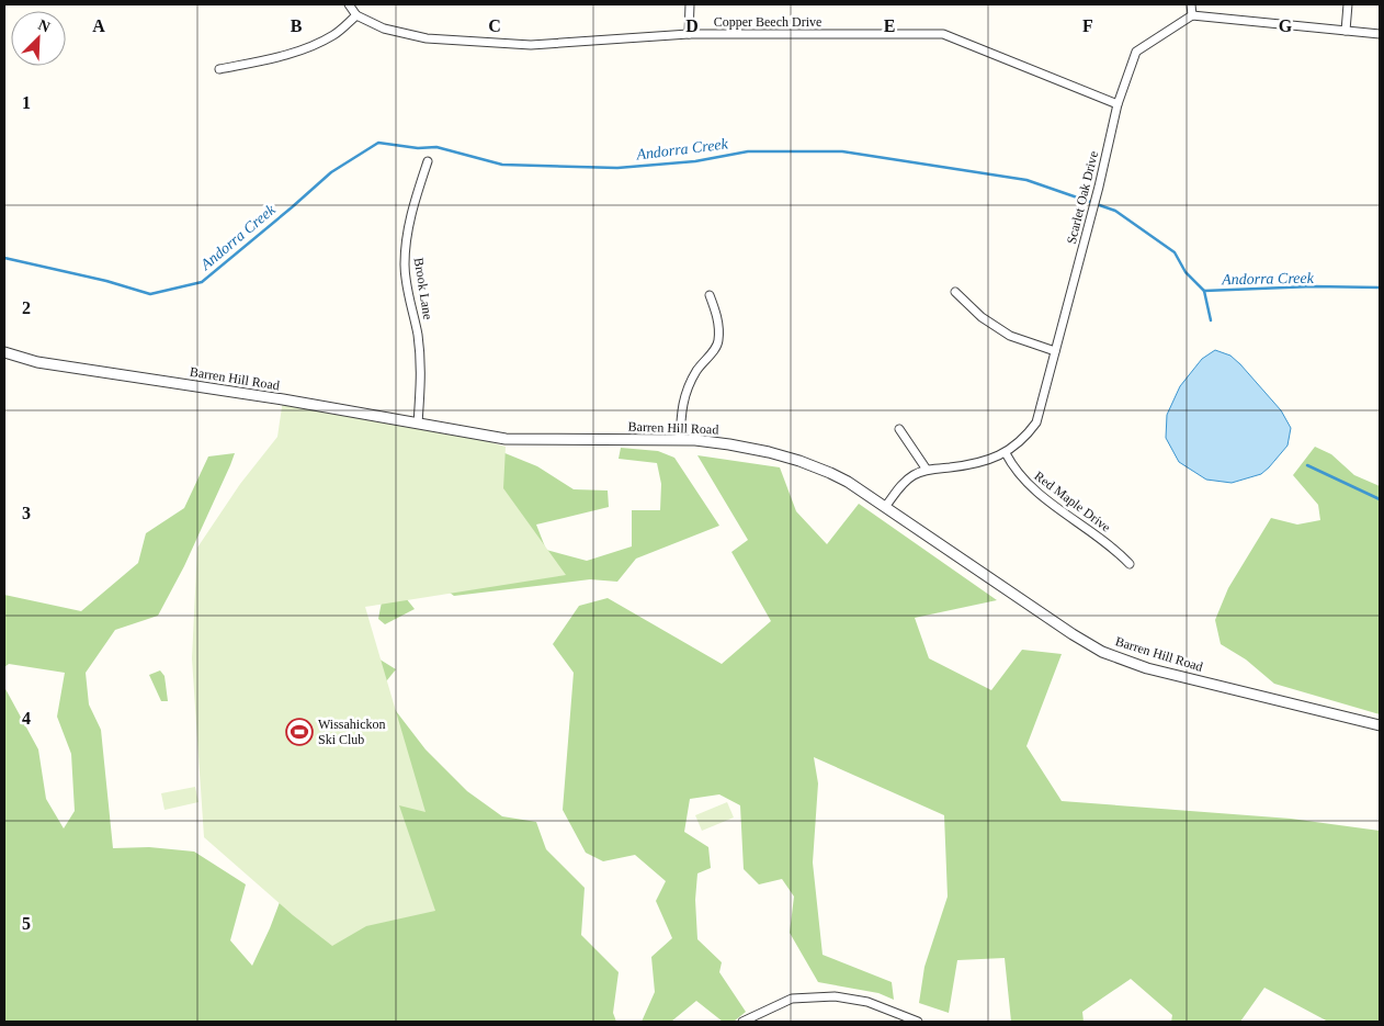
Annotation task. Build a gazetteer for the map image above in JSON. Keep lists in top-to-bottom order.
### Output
{
  "streets": {
    "street": [
      "Copper Beech Drive",
      "Scarlet Oak Drive",
      "Brook Lane",
      "Barren Hill Road",
      "Red Maple Drive"
    ]
  },
  "crossings": [
    ["Copper Beech Drive", "Scarlet Oak Drive"],
    ["Scarlet Oak Drive", "Barren Hill Road"],
    ["Scarlet Oak Drive", "Red Maple Drive"],
    ["Brook Lane", "Barren Hill Road"]
  ],
  "water": ["Andorra Creek"],
  "places": {
    "sports": ["Wissahickon Ski Club"]
  },
  "north": "top right",
  "grid": {
    "columns": [
      "A",
      "B",
      "C",
      "D",
      "E",
      "F",
      "G"
    ],
    "rows": [
      "1",
      "2",
      "3",
      "4",
      "5"
    ]
  }
}
